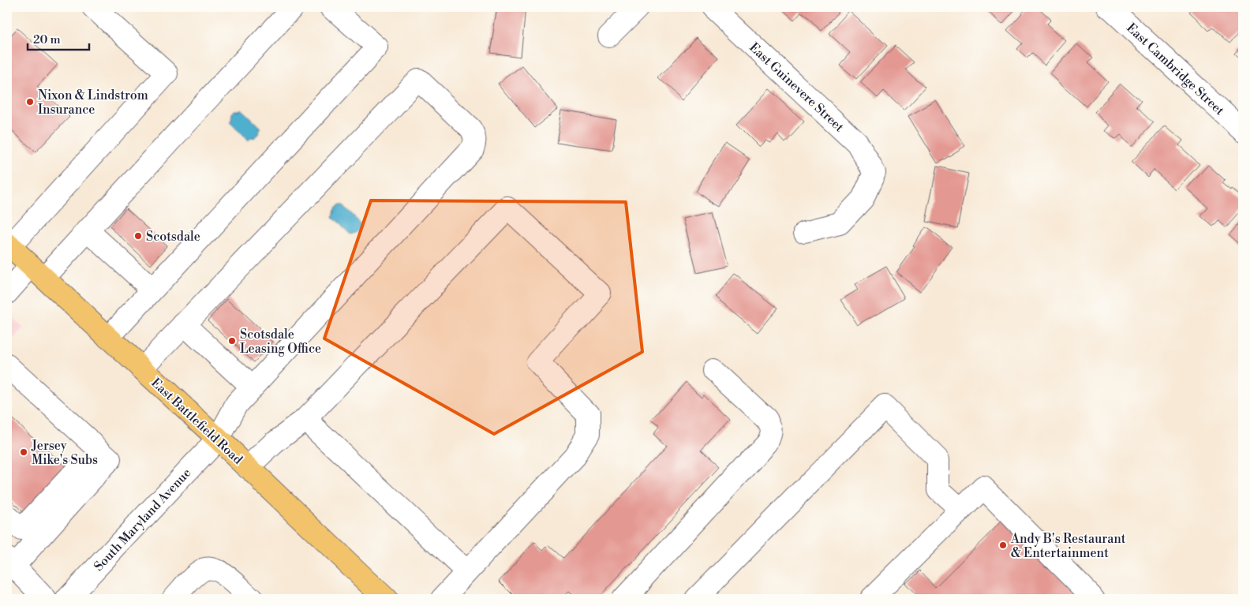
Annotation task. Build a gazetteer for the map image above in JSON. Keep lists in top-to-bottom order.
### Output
{
  "streets": {
    "main road": ["East Battlefield Road"],
    "street": ["East Cambridge Street", "East Guinevere Street", "South Maryland Avenue"]
  },
  "crossings": [
    ["East Battlefield Road", "South Maryland Avenue"]
  ],
  "places": [
    "Nixon & Lindstrom Insurance",
    "Scotsdale",
    "Scotsdale Leasing Office",
    "Jersey Mike's Subs",
    "Andy B's Restaurant & Entertainment"
  ],
  "scale_bar": "20 m"
}
